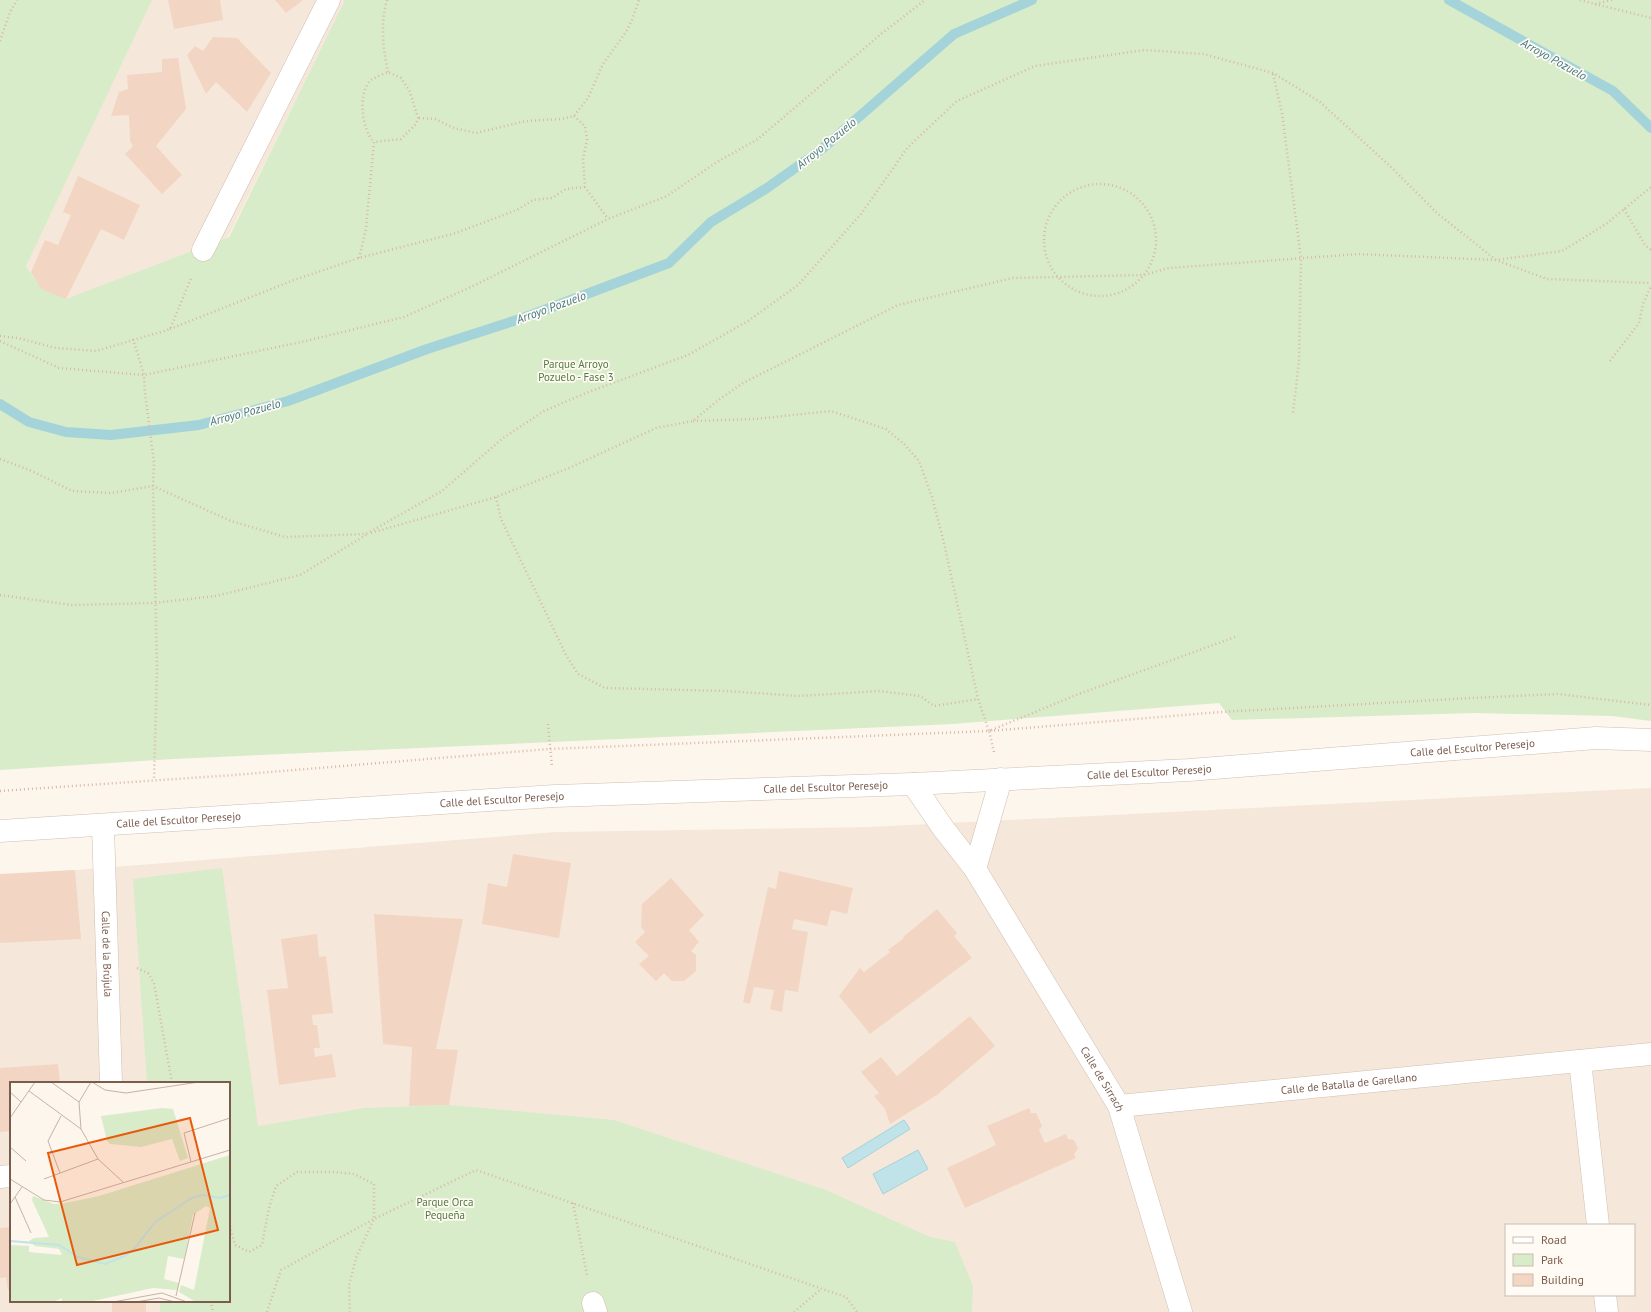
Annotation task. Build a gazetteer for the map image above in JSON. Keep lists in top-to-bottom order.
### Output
{
  "streets": {
    "street": [
      "Calle del Escultor Peresejo",
      "Calle de la Brújula",
      "Calle de Sirrach",
      "Calle de Batalla de Garellano"
    ]
  },
  "crossings": [
    ["Calle del Escultor Peresejo", "Calle de la Brújula"],
    ["Calle del Escultor Peresejo", "Calle de Sirrach"],
    ["Calle de Sirrach", "Calle de Batalla de Garellano"]
  ],
  "water": ["Arroyo Pozuelo"],
  "parks": ["Parque Arroyo Pozuelo - Fase 3", "Parque Orca Pequeña"],
  "legend": ["Road", "Park", "Building"]
}
